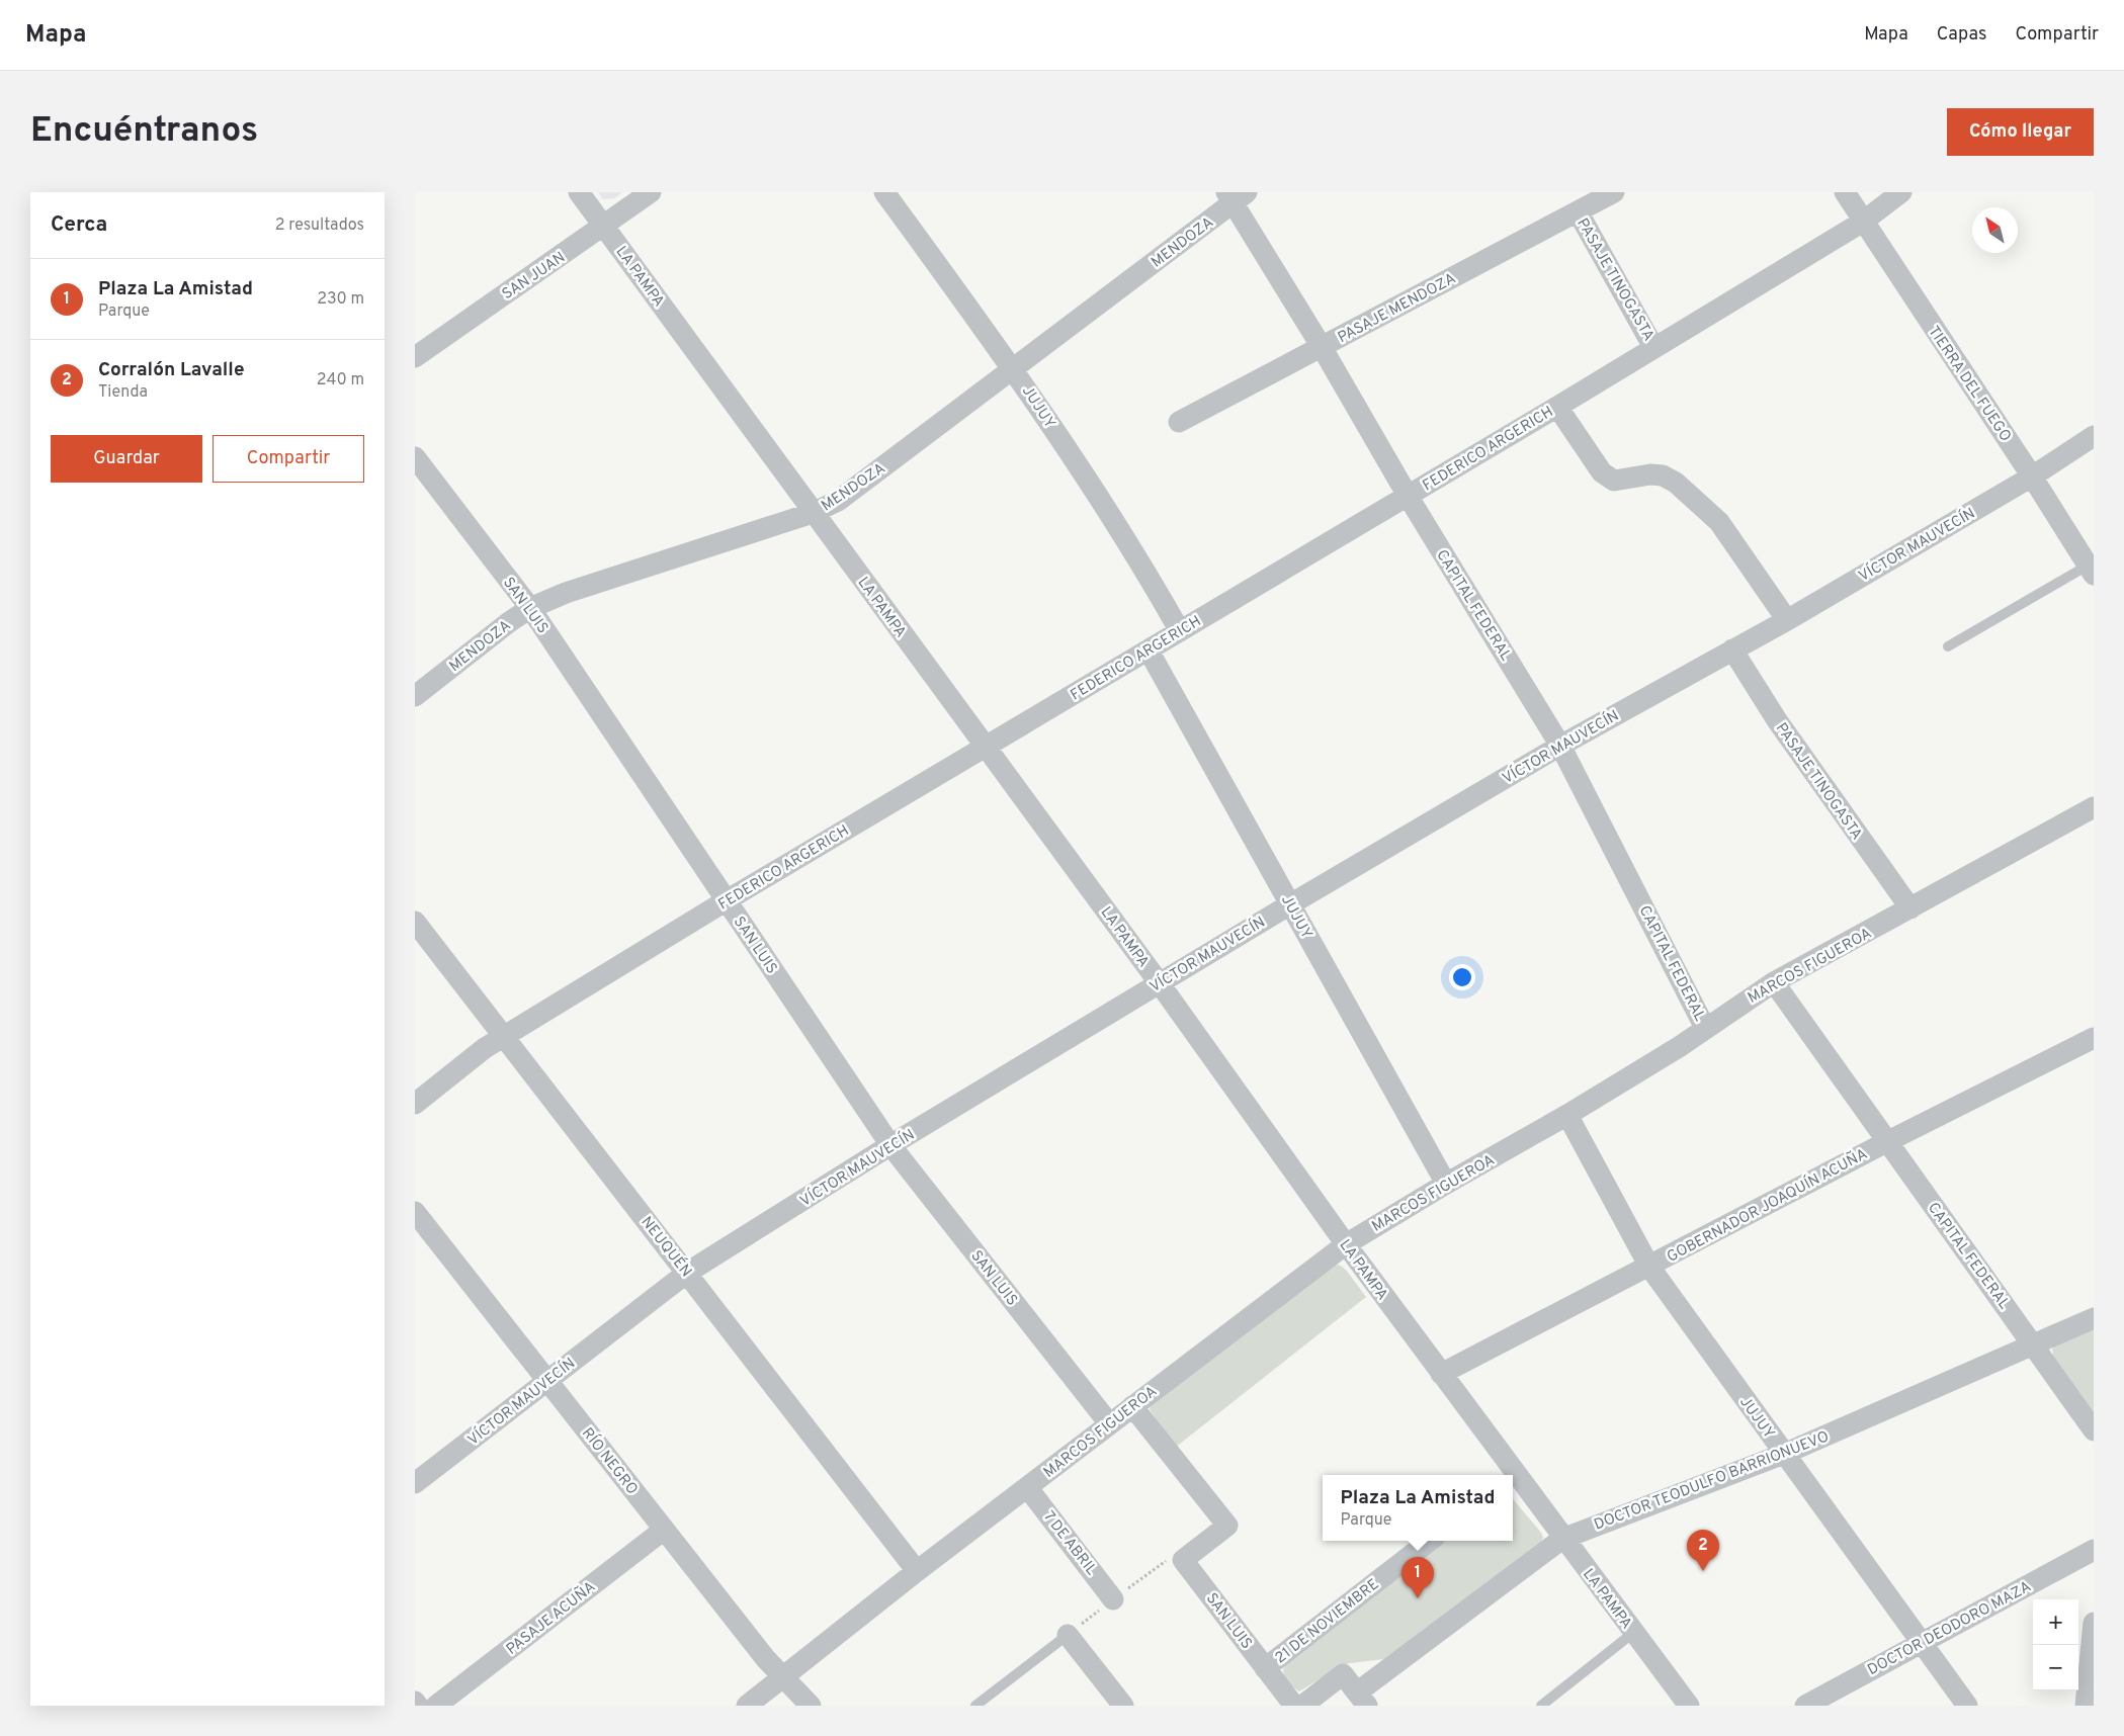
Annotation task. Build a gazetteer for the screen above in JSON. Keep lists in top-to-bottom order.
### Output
{
  "streets": {
    "street": [
      "MENDOZA",
      "SAN JUAN",
      "LA PAMPA",
      "PASAJE TINOGASTA",
      "PASAJE MENDOZA",
      "TIERRA DEL FUEGO",
      "JUJUY",
      "FEDERICO ARGERICH",
      "VÍCTOR MAUVECÍN",
      "SAN LUIS",
      "CAPITAL FEDERAL",
      "MARCOS FIGUEROA",
      "GOBERNADOR JOAQUÍN ACUÑA",
      "NEUQUÉN",
      "RÍO NEGRO",
      "DOCTOR TEODULFO BARRIONUEVO",
      "7 DE ABRIL",
      "PASAJE ACUÑA",
      "21 DE NOVIEMBRE",
      "DOCTOR DEODORO MAZA"
    ]
  },
  "crossings": [
    ["MENDOZA", "LA PAMPA"],
    ["MENDOZA", "JUJUY"],
    ["MENDOZA", "SAN LUIS"],
    ["MENDOZA", "CAPITAL FEDERAL"],
    ["SAN JUAN", "LA PAMPA"],
    ["LA PAMPA", "FEDERICO ARGERICH"],
    ["LA PAMPA", "VÍCTOR MAUVECÍN"],
    ["LA PAMPA", "MARCOS FIGUEROA"],
    ["LA PAMPA", "GOBERNADOR JOAQUÍN ACUÑA"],
    ["LA PAMPA", "DOCTOR TEODULFO BARRIONUEVO"],
    ["PASAJE TINOGASTA", "PASAJE MENDOZA"],
    ["PASAJE TINOGASTA", "FEDERICO ARGERICH"],
    ["PASAJE TINOGASTA", "VÍCTOR MAUVECÍN"],
    ["PASAJE TINOGASTA", "MARCOS FIGUEROA"],
    ["PASAJE MENDOZA", "CAPITAL FEDERAL"],
    ["TIERRA DEL FUEGO", "FEDERICO ARGERICH"],
    ["TIERRA DEL FUEGO", "VÍCTOR MAUVECÍN"],
    ["JUJUY", "FEDERICO ARGERICH"],
    ["JUJUY", "VÍCTOR MAUVECÍN"],
    ["JUJUY", "MARCOS FIGUEROA"],
    ["JUJUY", "GOBERNADOR JOAQUÍN ACUÑA"],
    ["JUJUY", "DOCTOR TEODULFO BARRIONUEVO"],
    ["JUJUY", "DOCTOR DEODORO MAZA"],
    ["FEDERICO ARGERICH", "SAN LUIS"],
    ["FEDERICO ARGERICH", "CAPITAL FEDERAL"],
    ["FEDERICO ARGERICH", "NEUQUÉN"],
    ["VÍCTOR MAUVECÍN", "SAN LUIS"],
    ["VÍCTOR MAUVECÍN", "CAPITAL FEDERAL"],
    ["VÍCTOR MAUVECÍN", "NEUQUÉN"],
    ["VÍCTOR MAUVECÍN", "RÍO NEGRO"],
    ["SAN LUIS", "MARCOS FIGUEROA"],
    ["SAN LUIS", "21 DE NOVIEMBRE"],
    ["CAPITAL FEDERAL", "MARCOS FIGUEROA"],
    ["CAPITAL FEDERAL", "GOBERNADOR JOAQUÍN ACUÑA"],
    ["CAPITAL FEDERAL", "DOCTOR TEODULFO BARRIONUEVO"],
    ["MARCOS FIGUEROA", "NEUQUÉN"],
    ["MARCOS FIGUEROA", "RÍO NEGRO"],
    ["MARCOS FIGUEROA", "7 DE ABRIL"],
    ["RÍO NEGRO", "PASAJE ACUÑA"]
  ],
  "north": "top left",
  "page": {
    "header": "Mapa",
    "nav": ["Mapa", "Capas", "Compartir"],
    "buttons": [
      "Cómo llegar",
      ["Guardar", "Compartir"]
    ],
    "title": "Encuéntranos",
    "heading": ["Cerca", "2 resultados"],
    "list": [
      {
        "mark": "1",
        "name": "Plaza La Amistad",
        "note": "Parque",
        "value": "230 m"
      },
      {
        "mark": "2",
        "name": "Corralón Lavalle",
        "note": "Tienda",
        "value": "240 m"
      }
    ],
    "popup": ["Plaza La Amistad", "Parque"],
    "pins": ["2", "1"],
    "map_buttons": ["+", "−"]
  }
}
